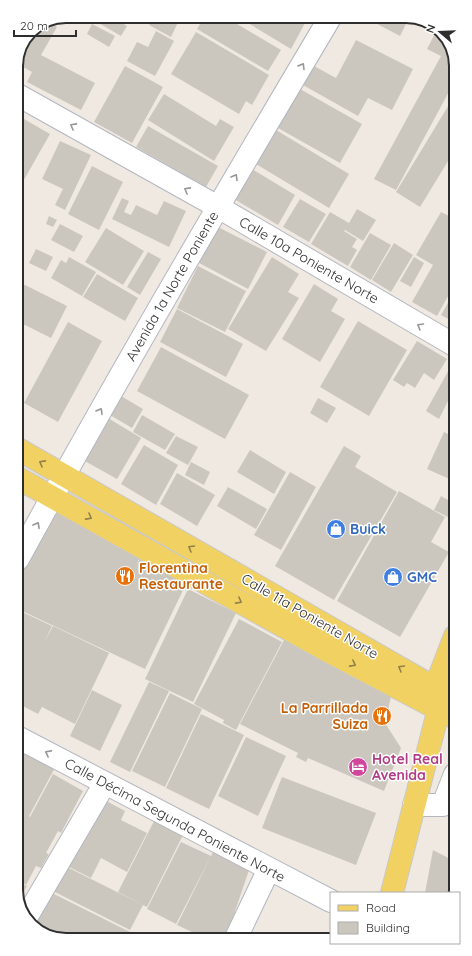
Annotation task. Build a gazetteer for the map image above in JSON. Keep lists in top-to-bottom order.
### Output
{
  "streets": {
    "main road": ["Calle 11a Poniente Norte"],
    "street": ["Calle 10a Poniente Norte", "Avenida 1a Norte Poniente", "Calle Décima Segunda Poniente Norte"]
  },
  "crossings": [
    ["Calle 10a Poniente Norte", "Avenida 1a Norte Poniente"],
    ["Avenida 1a Norte Poniente", "Calle 11a Poniente Norte"]
  ],
  "one_way": ["Calle 10a Poniente Norte", "Avenida 1a Norte Poniente"],
  "places": {
    "shop": ["Buick", "GMC"],
    "restaurant": ["Florentina Restaurante", "La Parrillada Suiza"],
    "hotel": ["Hotel Real Avenida"]
  },
  "legend": ["Road", "Building"],
  "scale_bar": "20 m",
  "north": "left"
}
